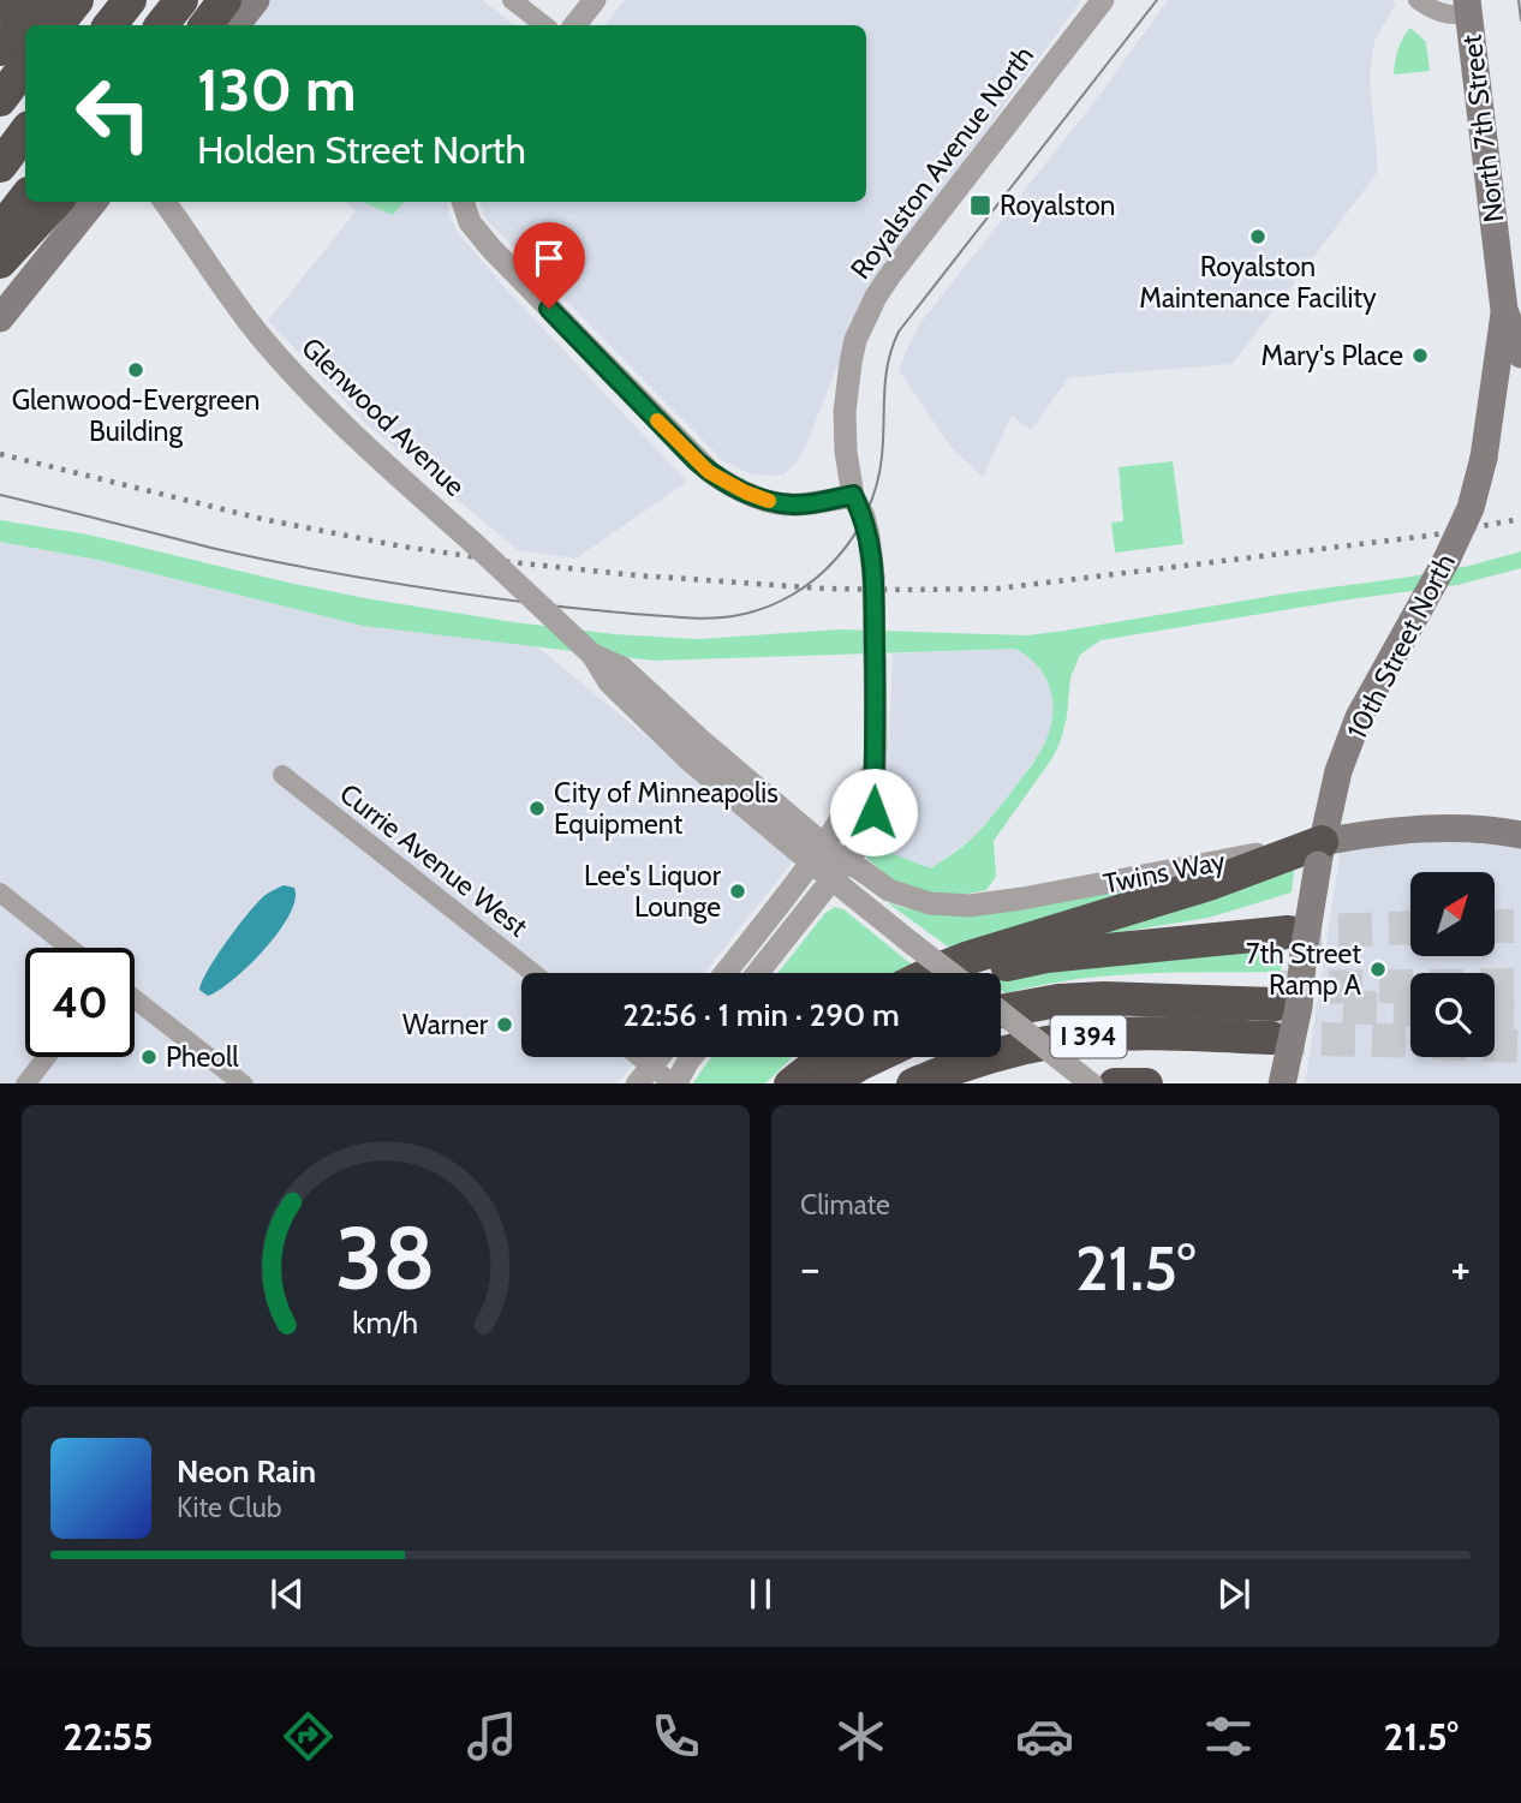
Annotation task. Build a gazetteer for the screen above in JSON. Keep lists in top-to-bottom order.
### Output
{
  "streets": {
    "highway": ["I 394"],
    "main road": ["North 7th Street", "10th Street North", "Twins Way"],
    "street": ["Royalston Avenue North", "Glenwood Avenue", "Currie Avenue West"]
  },
  "crossings": [
    ["North 7th Street", "10th Street North"],
    ["Royalston Avenue North", "Twins Way"],
    ["Glenwood Avenue", "Twins Way"],
    ["10th Street North", "Twins Way"]
  ],
  "places": {
    "transit": ["Royalston"],
    "other": [
      "Royalston Maintenance Facility",
      "Mary's Place",
      "Glenwood-Evergreen Building",
      "City of Minneapolis Equipment",
      "Lee's Liquor Lounge",
      "7th Street Ramp A",
      "Warner",
      "Pheoll"
    ]
  },
  "north": "top right",
  "page": {
    "turn": ["130 m", "Holden Street North"],
    "limit": "40",
    "trip": "22:56 · 1 min · 290 m",
    "tile": "Climate",
    "heat": ["−", "21.5°", "+"],
    "song": ["Neon Rain", "Kite Club"],
    "tabs": ["22:55", "21.5°"],
    "gauge": ["38", "km/h"]
  }
}
